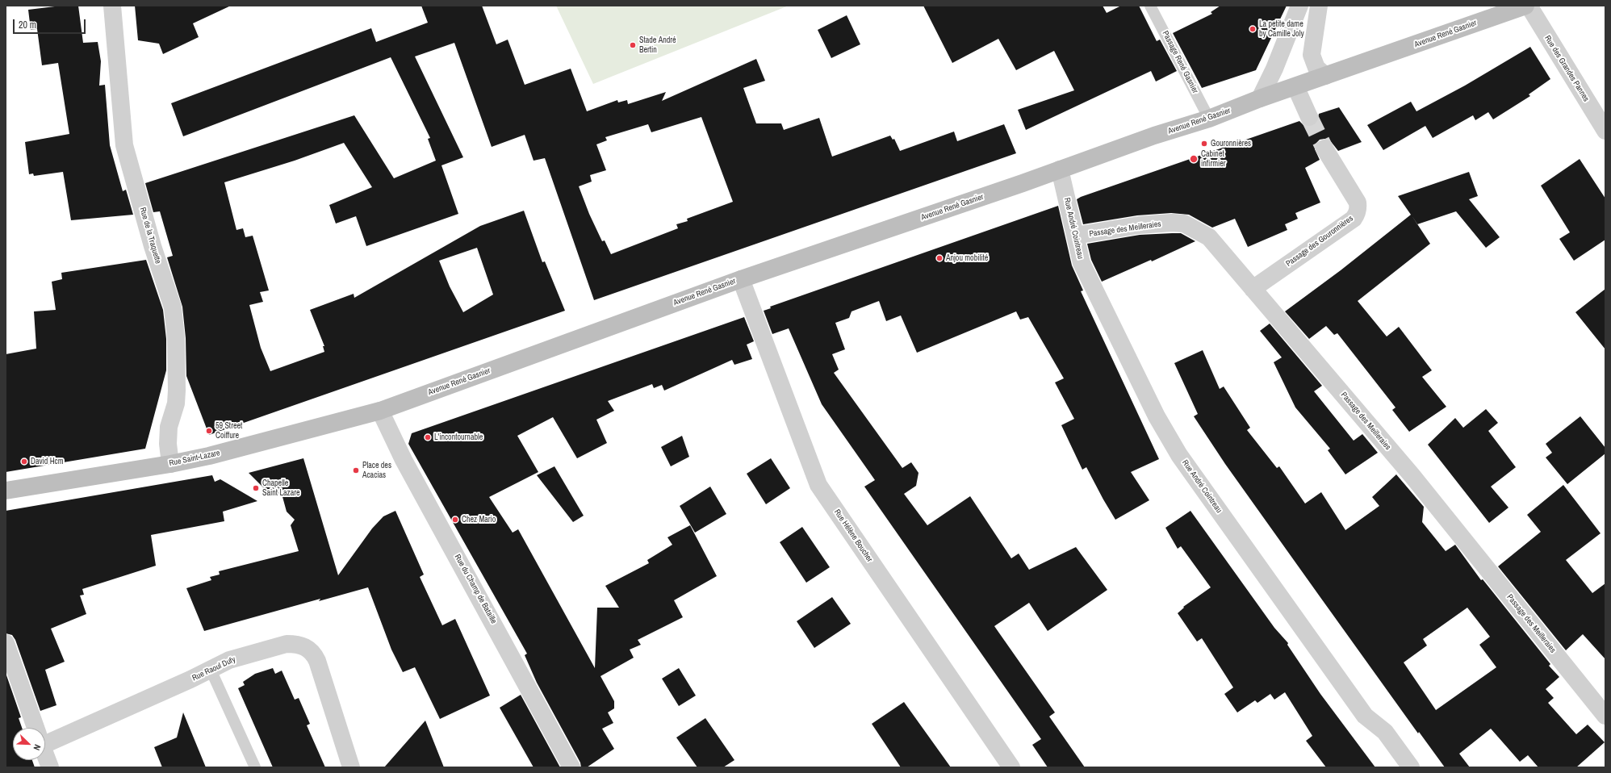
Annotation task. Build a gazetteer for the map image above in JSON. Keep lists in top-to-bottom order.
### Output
{
  "streets": {
    "main road": ["Avenue René Gasnier", "Rue Saint-Lazare"],
    "street": [
      "Rue des Grandes Pannes",
      "Rue André Cointreau",
      "Passage des Meilleraies",
      "Rue de la Traquette",
      "Passage des Gouronnières",
      "Rue Hélène Boucher",
      "Rue du Champ de Bataille",
      "Rue Raoul Dufy"
    ],
    "lane": ["Passage René Gasnier"]
  },
  "crossings": [
    ["Avenue René Gasnier", "Passage René Gasnier"],
    ["Avenue René Gasnier", "Rue André Cointreau"],
    ["Avenue René Gasnier", "Rue Saint-Lazare"],
    ["Avenue René Gasnier", "Rue Hélène Boucher"],
    ["Avenue René Gasnier", "Rue du Champ de Bataille"],
    ["Rue André Cointreau", "Passage des Meilleraies"],
    ["Passage des Meilleraies", "Passage des Gouronnières"],
    ["Rue de la Traquette", "Rue Saint-Lazare"],
    ["Rue Saint-Lazare", "Rue du Champ de Bataille"]
  ],
  "places": [
    "La petite dame by Camille Joly",
    "Stade André Bertin",
    "Gouronnières",
    "Cabinet infirmier",
    "Anjou mobilité",
    "59 Street Coiffure",
    "L'incontournable",
    "David Hcm",
    "Place des Acacias",
    "Chapelle Saint Lazare",
    "Chez Mario"
  ],
  "scale_bar": "20 m",
  "north": "bottom right"
}
